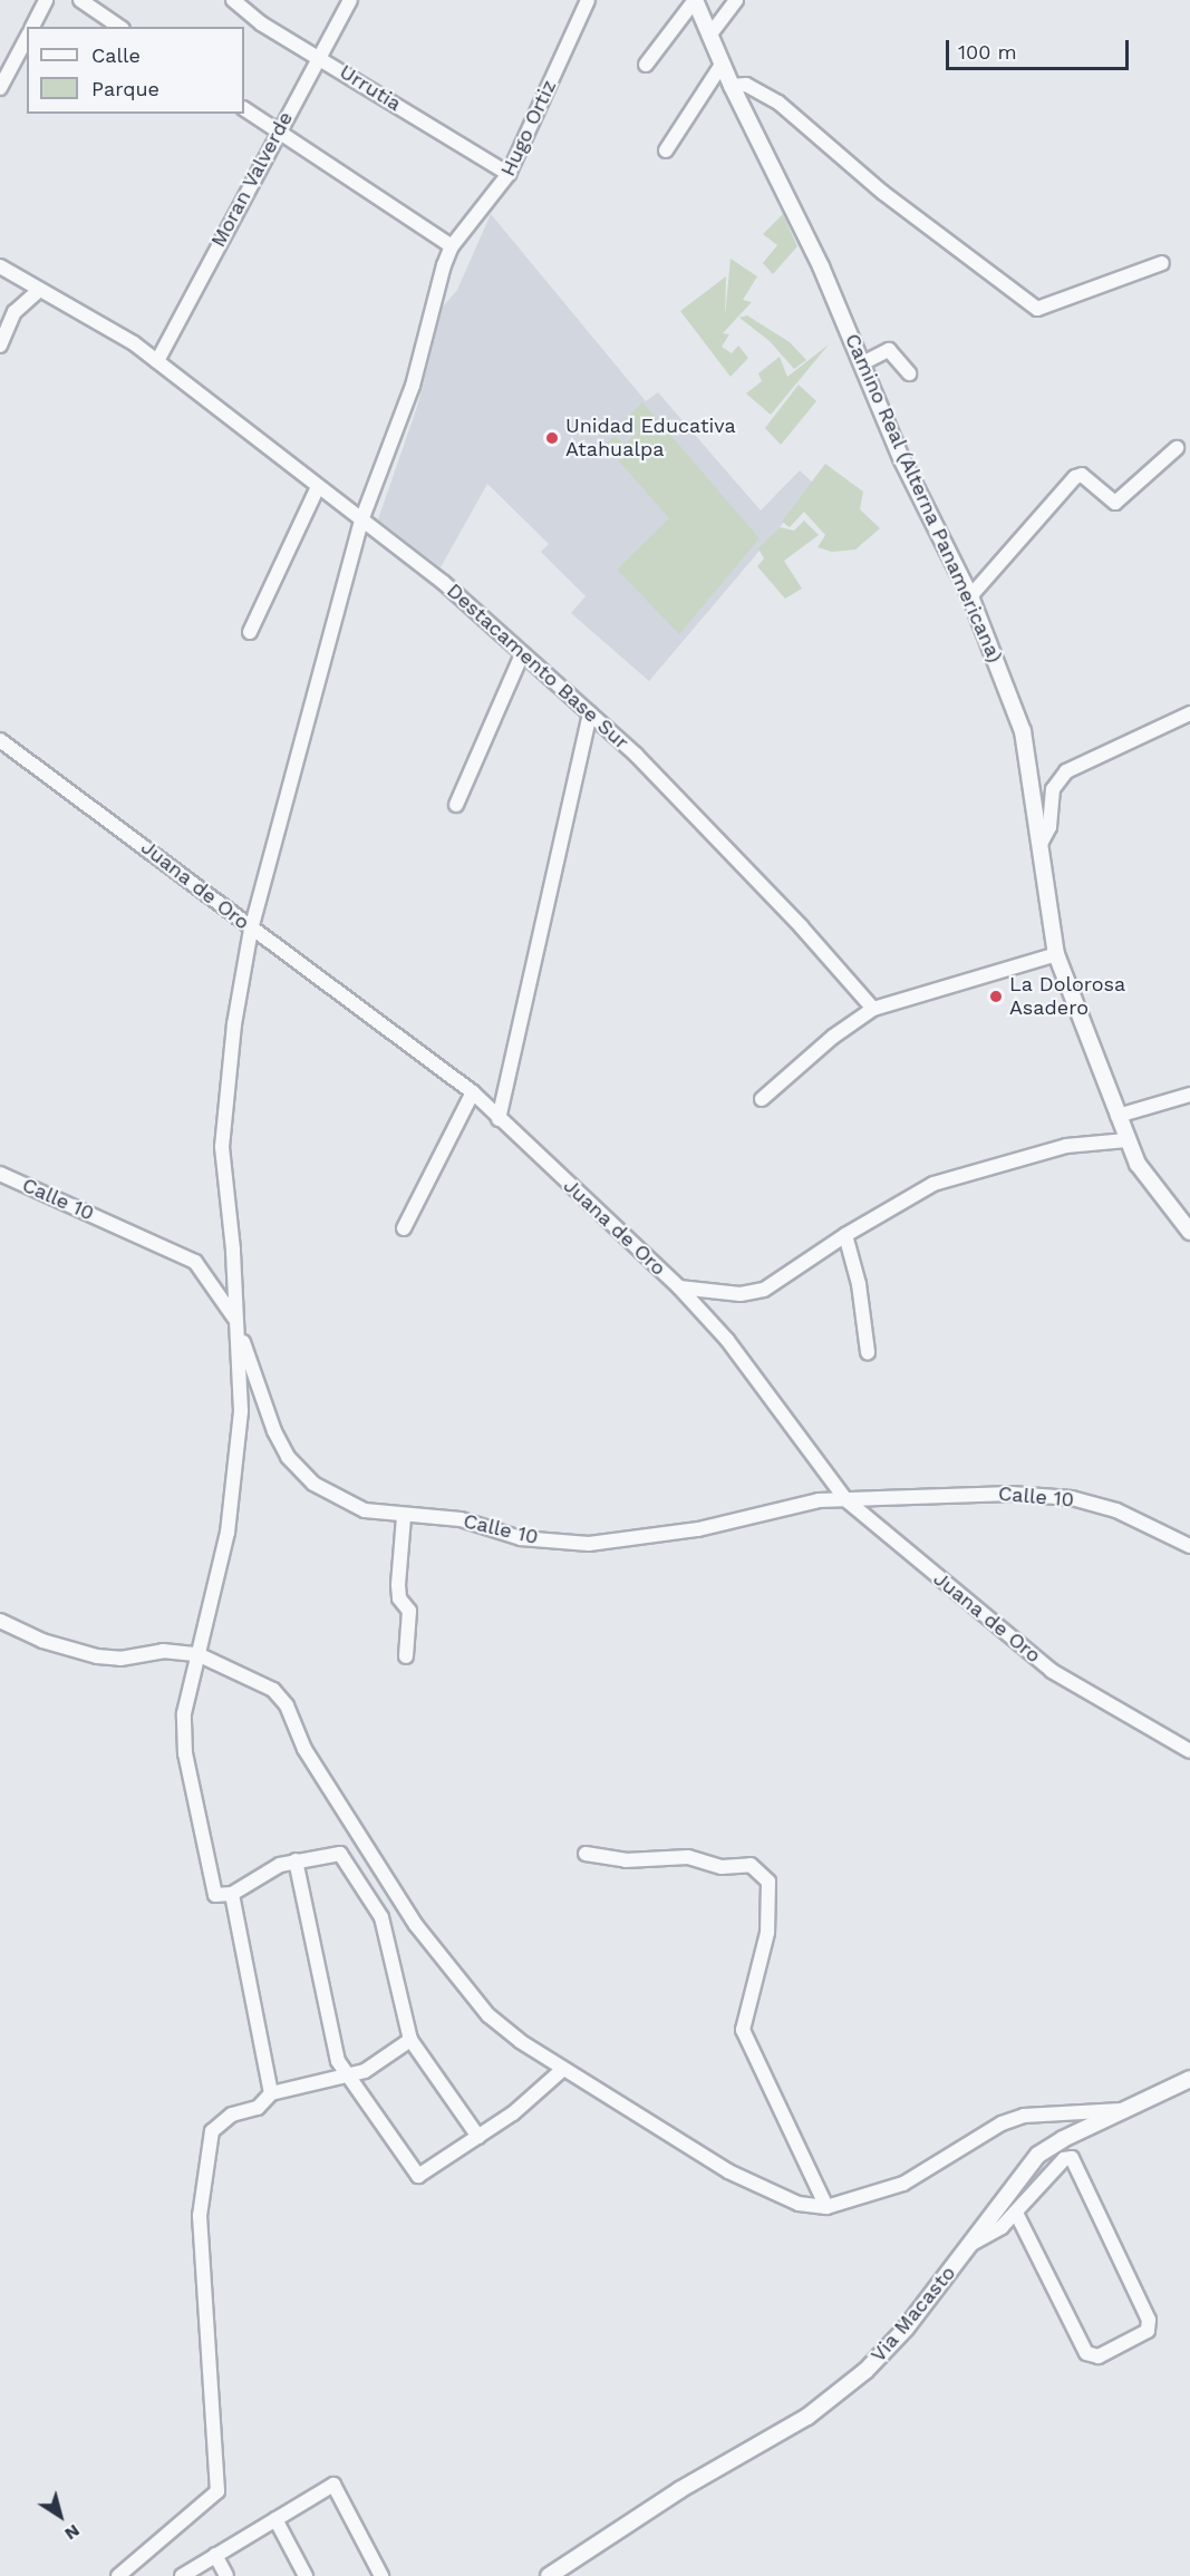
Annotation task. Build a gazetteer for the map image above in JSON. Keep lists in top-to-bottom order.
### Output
{
  "streets": {
    "street": [
      "Urrutia",
      "Hugo Ortiz",
      "Moran Valverde",
      "Camino Real (Alterna Panamericana)",
      "Destacamento Base Sur",
      "Juana de Oro",
      "Calle 10",
      "Via Macasto"
    ]
  },
  "crossings": [
    ["Urrutia", "Hugo Ortiz"],
    ["Urrutia", "Moran Valverde"],
    ["Moran Valverde", "Destacamento Base Sur"],
    ["Juana de Oro", "Calle 10"]
  ],
  "places": ["Unidad Educativa Atahualpa", "La Dolorosa Asadero"],
  "legend": ["Calle", "Parque"],
  "scale_bar": "100 m",
  "north": "bottom right"
}
